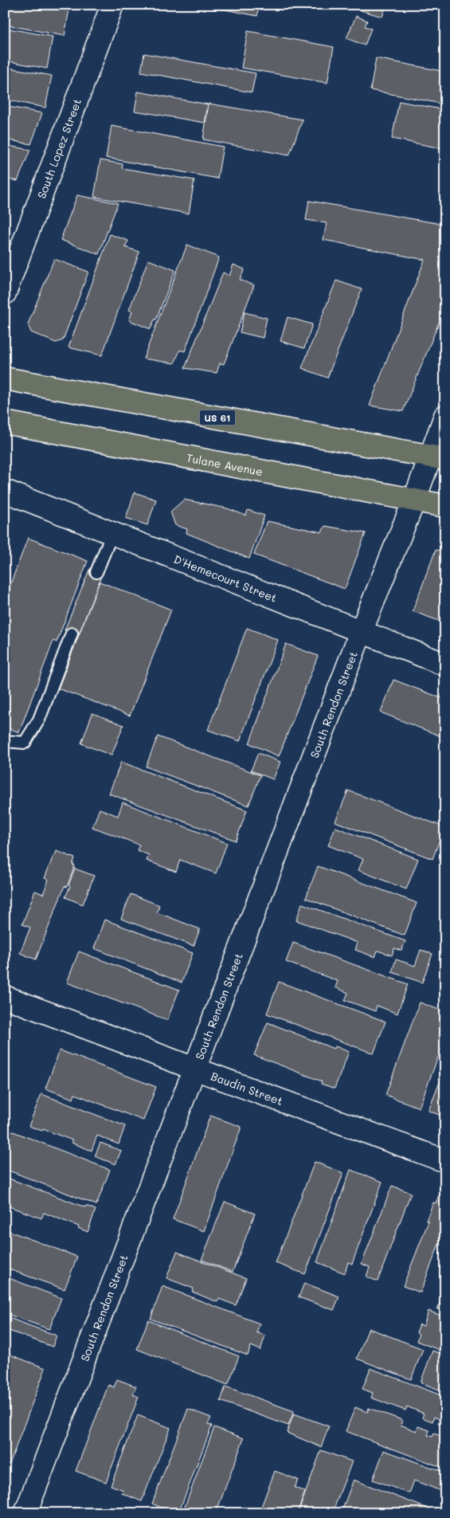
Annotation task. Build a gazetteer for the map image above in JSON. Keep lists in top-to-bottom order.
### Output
{
  "streets": {
    "main road": ["US 61", "Tulane Avenue"],
    "street": [
      "South Lopez Street",
      "D'Hemecourt Street",
      "South Rendon Street",
      "Baudin Street"
    ]
  },
  "crossings": [
    ["Tulane Avenue", "South Rendon Street"],
    ["D'Hemecourt Street", "South Rendon Street"],
    ["South Rendon Street", "Baudin Street"]
  ]
}
